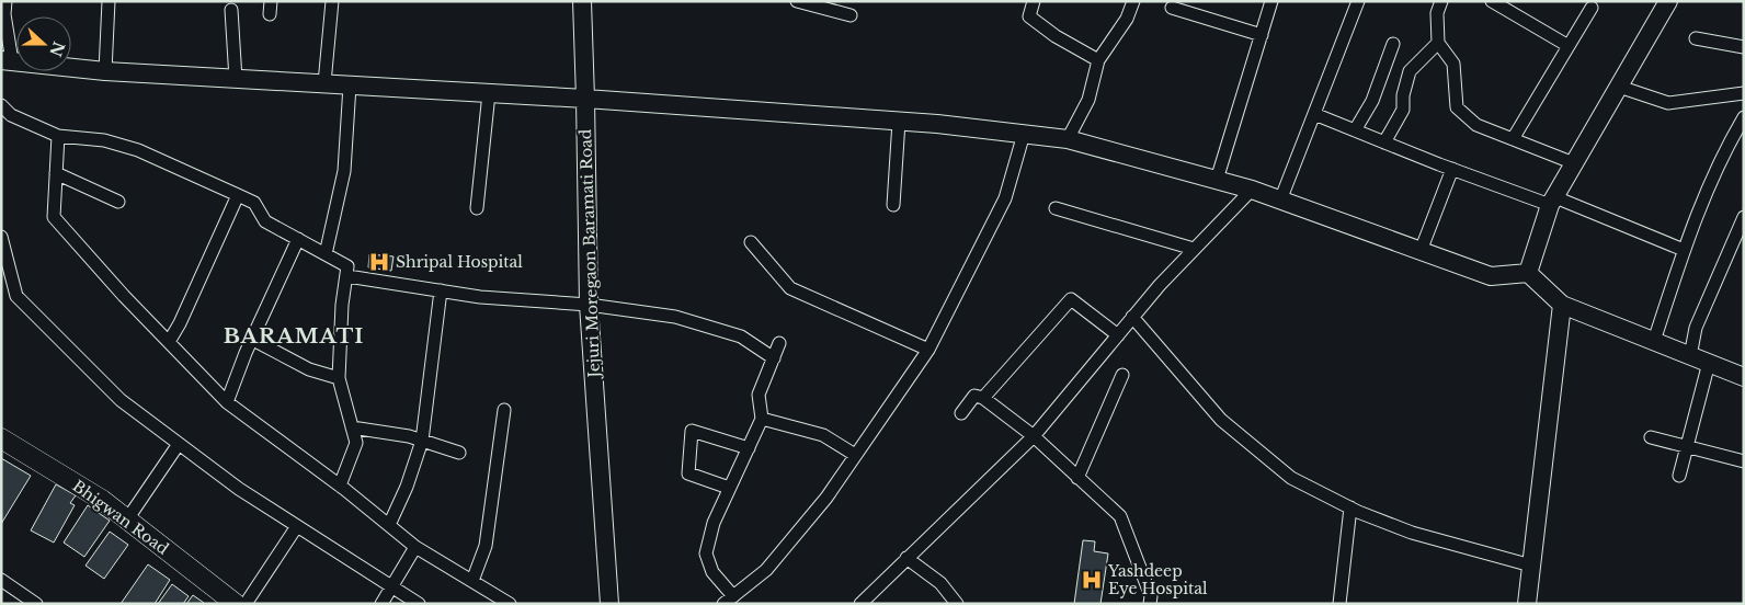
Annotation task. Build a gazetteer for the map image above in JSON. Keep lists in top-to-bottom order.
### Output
{
  "streets": {
    "main road": ["Bhigwan Road"],
    "street": ["Jejuri Moregaon Baramati Road"]
  },
  "districts": ["BARAMATI"],
  "places": {
    "hospital": ["Shripal Hospital", "Yashdeep Eye Hospital"]
  },
  "north": "right"
}
